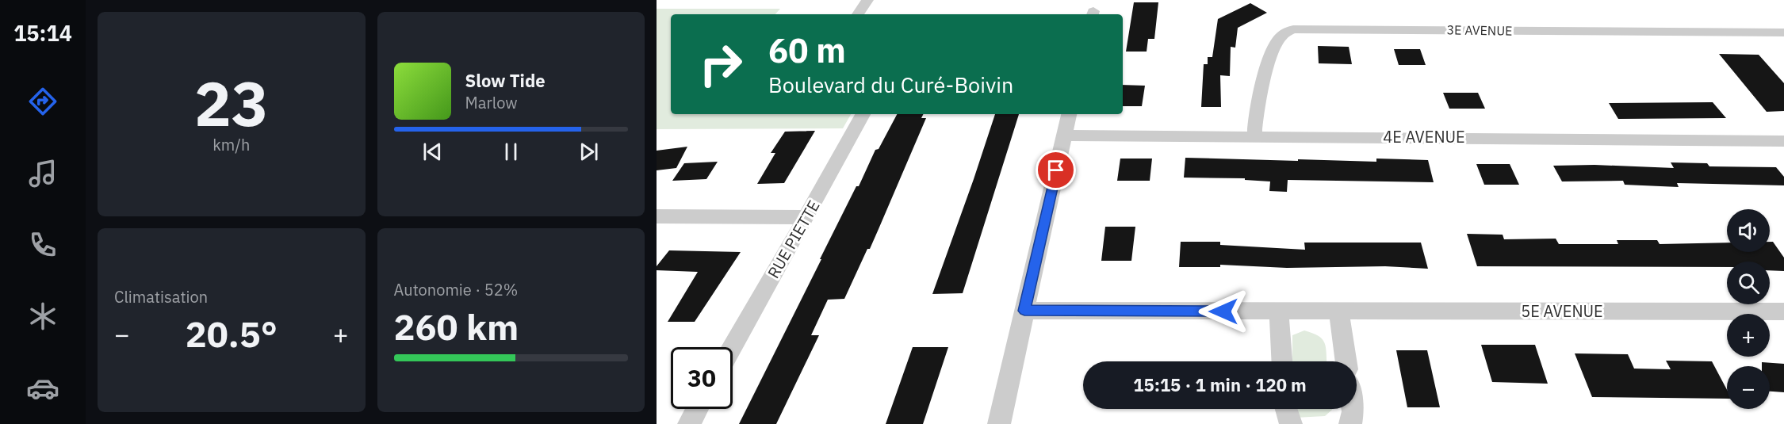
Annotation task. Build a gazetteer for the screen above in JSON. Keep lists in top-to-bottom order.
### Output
{
  "streets": {
    "street": [
      "3E AVENUE",
      "4E AVENUE",
      "RUE PIETTE",
      "5E AVENUE"
    ]
  },
  "crossings": [
    ["3E AVENUE", "4E AVENUE"]
  ],
  "page": {
    "tabs": "15:14",
    "tile": [
      ["23", "km/h"],
      "Climatisation",
      ["Autonomie · 52%", "260 km"]
    ],
    "turn": ["60 m", "Boulevard du Curé-Boivin"],
    "song": ["Slow Tide", "Marlow"],
    "map_buttons": ["+", "−"],
    "heat": ["−", "20.5°", "+"],
    "limit": "30",
    "trip": "15:15 · 1 min · 120 m"
  }
}
